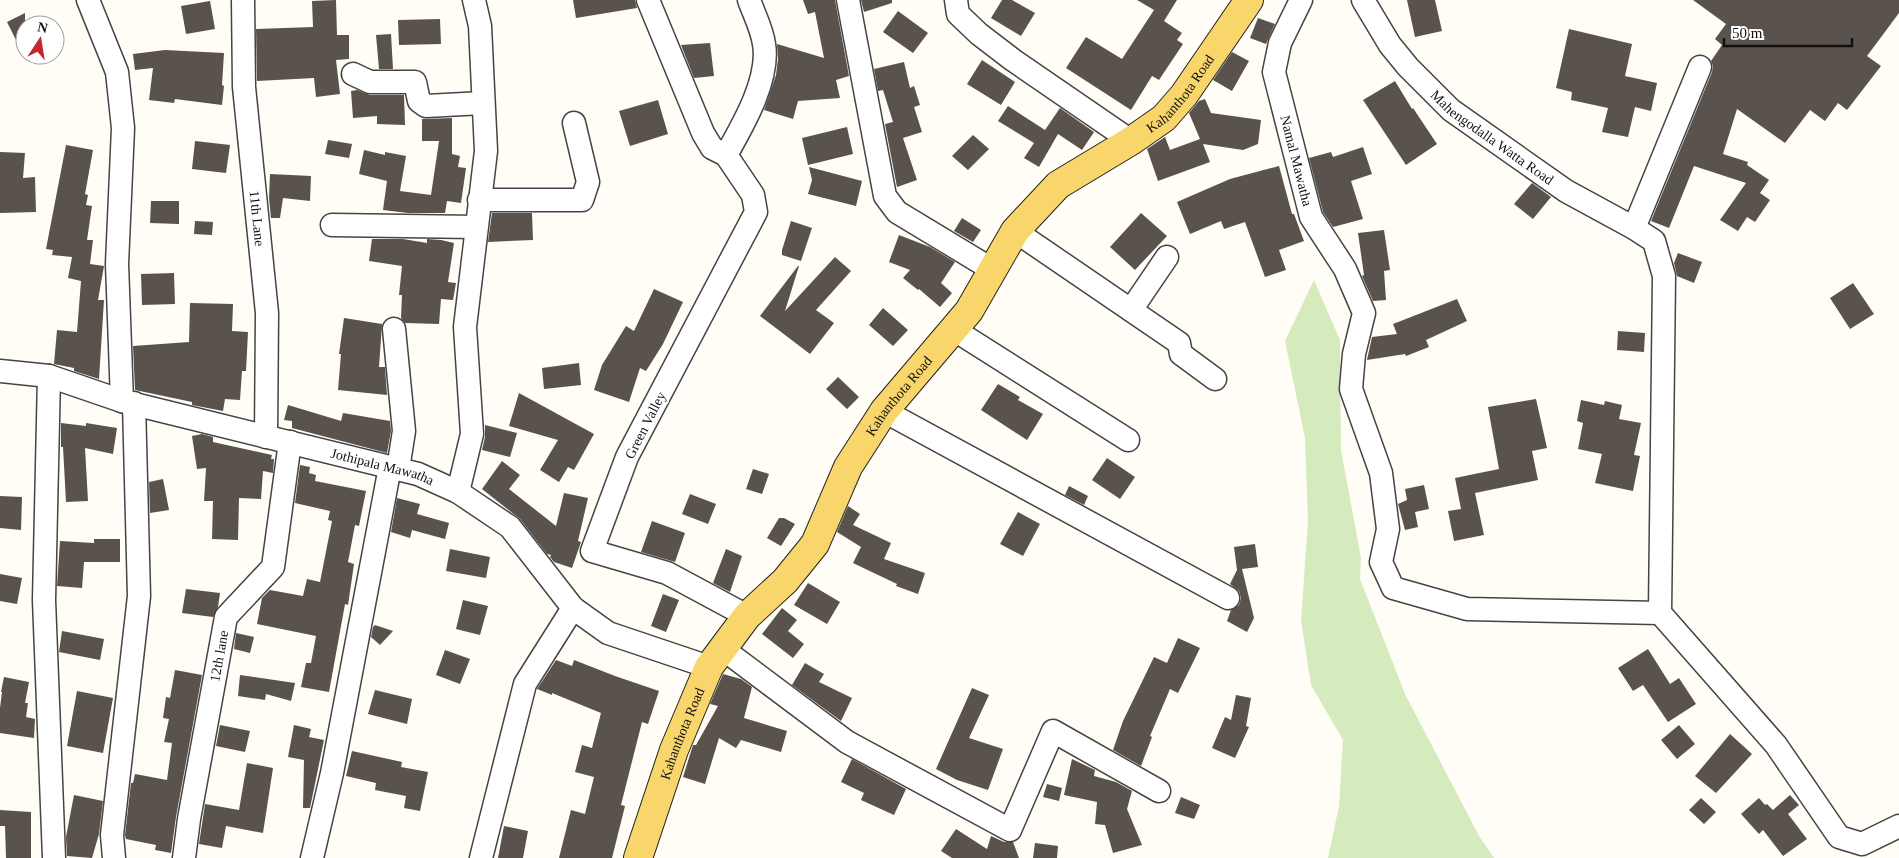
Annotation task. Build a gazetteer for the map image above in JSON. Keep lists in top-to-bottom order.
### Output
{
  "streets": {
    "main road": ["Kahanthota Road"],
    "street": [
      "Mahengodalla Watta Road",
      "Namal Mawatha",
      "11th Lane",
      "Green Valley",
      "Jothipala Mawatha",
      "12th lane"
    ]
  },
  "crossings": [
    ["Kahanthota Road", "Green Valley"],
    ["Kahanthota Road", "Jothipala Mawatha"],
    ["Mahengodalla Watta Road", "Namal Mawatha"],
    ["11th Lane", "Jothipala Mawatha"],
    ["Jothipala Mawatha", "12th lane"]
  ],
  "scale_bar": "50 m",
  "north": "top"
}
